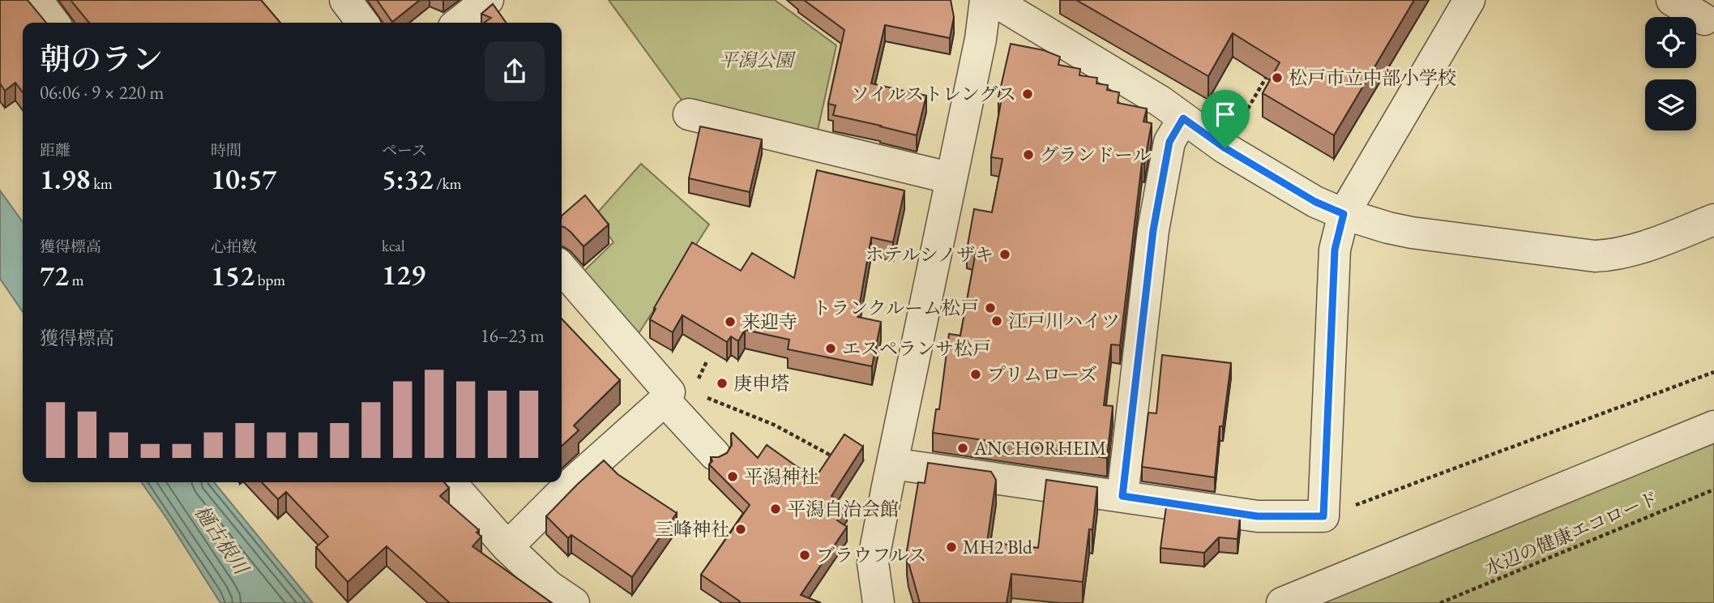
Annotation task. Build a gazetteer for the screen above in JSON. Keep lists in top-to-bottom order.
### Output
{
  "streets": {
    "path": ["水辺の健康エコロード"]
  },
  "water": ["樋古根川"],
  "parks": ["平潟公園"],
  "places": [
    "松戸市立中部小学校",
    "ソイルストレングス",
    "グランドール",
    "ホテルシノザキ",
    "トランクルーム松戸",
    "江戸川ハイツ",
    "来迎寺",
    "エスペランサ松戸",
    "プリムローズ",
    "庚申塔",
    "ANCHORHEIM",
    "平潟神社",
    "平潟自治会館",
    "三峰神社",
    "MH2 Bld",
    "ブラウフルス"
  ],
  "page": {
    "heading": ["朝のラン", "06:06 · 9 × 220 m"],
    "stats": [
      ["距離", "1.98 km"],
      ["時間", "10:57"],
      ["ペース", "5:32 /km"],
      ["獲得標高", "72 m"],
      ["心拍数", "152 bpm"],
      ["kcal", "129"]
    ],
    "chart": ["獲得標高", "16–23 m"]
  }
}
